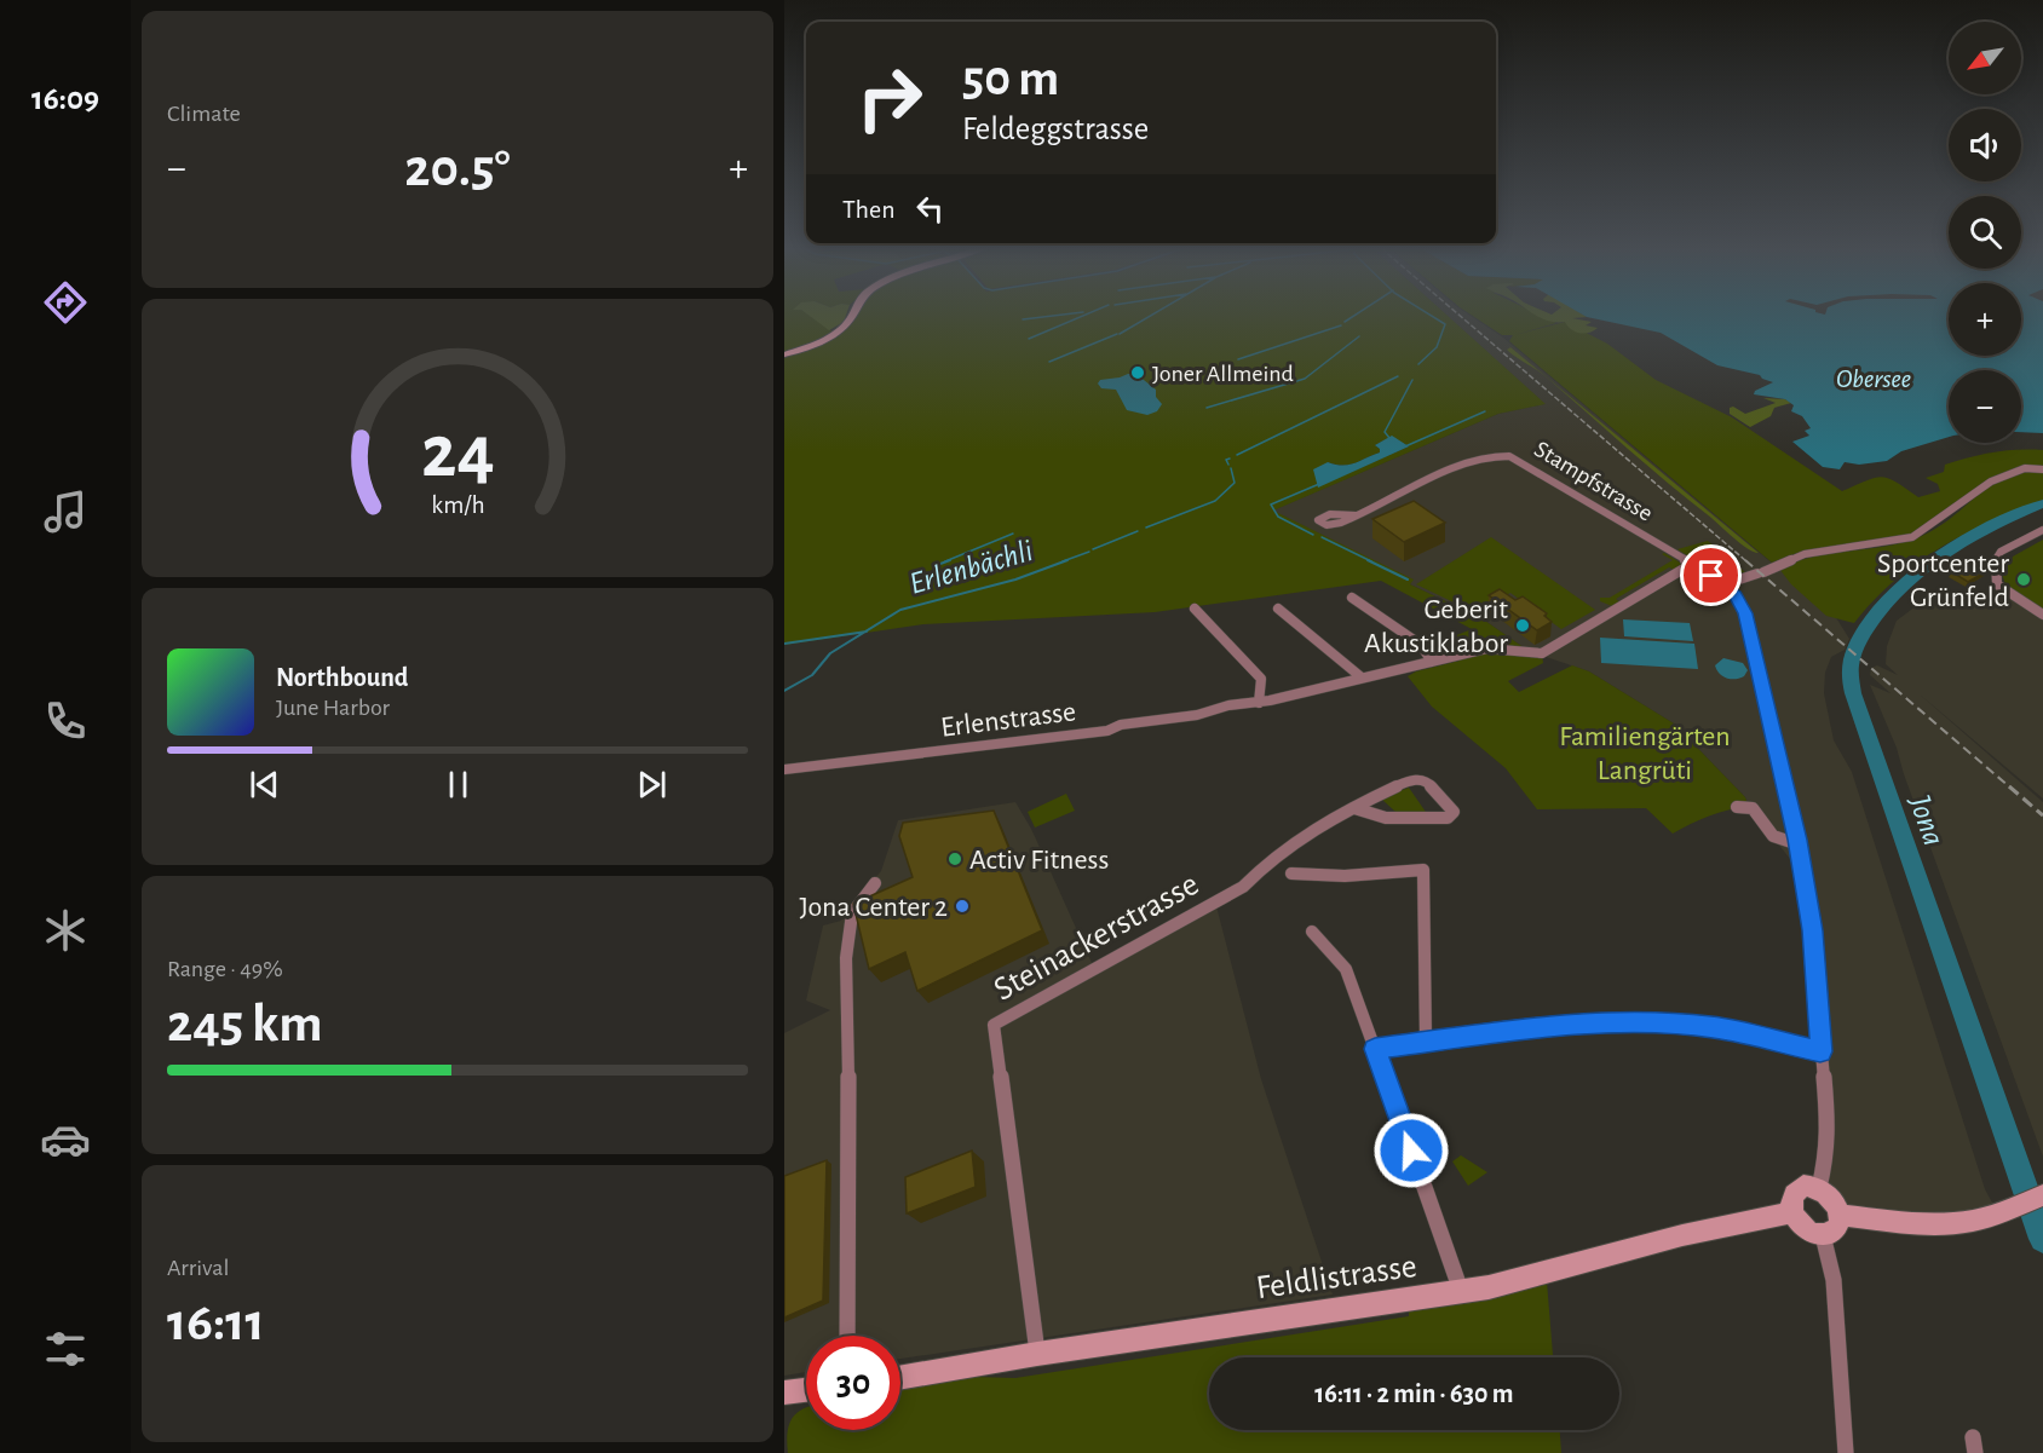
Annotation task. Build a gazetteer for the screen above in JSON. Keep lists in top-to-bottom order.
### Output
{
  "streets": {
    "street": [
      "Stampfstrasse",
      "Erlenstrasse",
      "Steinackerstrasse",
      "Feldlistrasse"
    ]
  },
  "crossings": [
    ["Stampfstrasse", "Erlenstrasse"],
    ["Stampfstrasse", "Feldlistrasse"],
    ["Steinackerstrasse", "Feldlistrasse"]
  ],
  "water": ["Obersee", "Erlenbächli", "Jona"],
  "parks": ["Familiengärten Langrüti"],
  "places": [
    "Joner Allmeind",
    "Sportcenter Grünfeld",
    "Geberit Akustiklabor",
    "Activ Fitness",
    "Jona Center 2"
  ],
  "north": "bottom left",
  "page": {
    "tabs": "16:09",
    "tile": [
      "Climate",
      ["Range · 49%", "245 km"],
      ["Arrival", "16:11"]
    ],
    "map_buttons": ["+", "−"],
    "turn": ["50 m", "Feldeggstrasse"],
    "heat": ["−", "20.5°", "+"],
    "then": "Then",
    "song": ["Northbound", "June Harbor"],
    "limit": "30",
    "trip": "16:11 · 2 min · 630 m",
    "gauge": ["24", "km/h"]
  }
}
